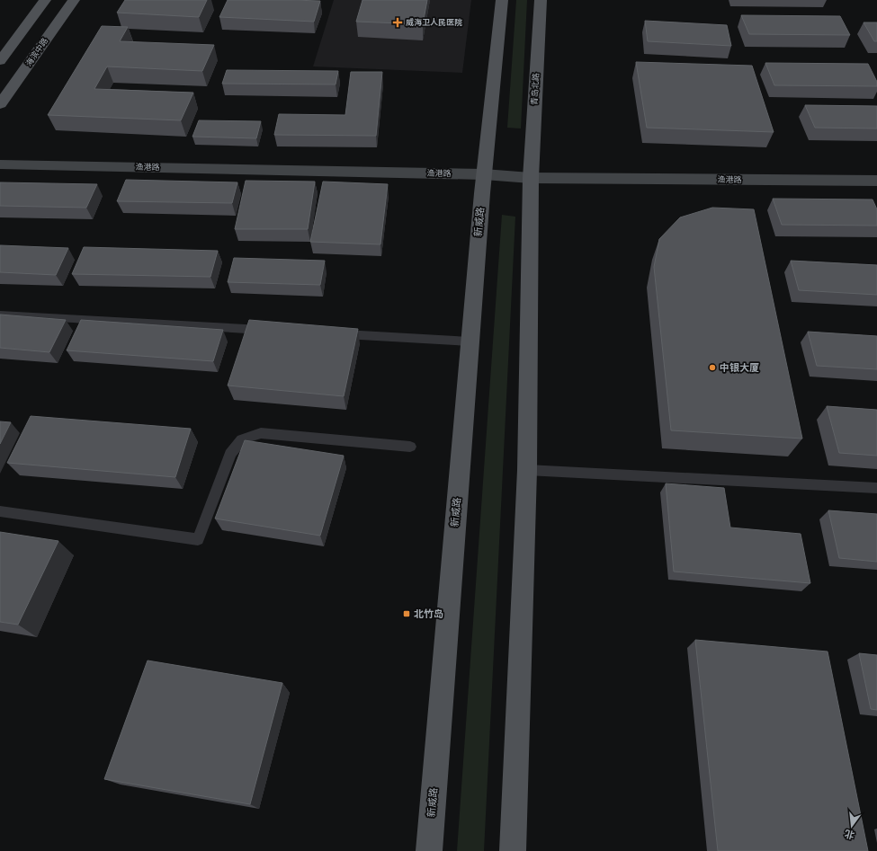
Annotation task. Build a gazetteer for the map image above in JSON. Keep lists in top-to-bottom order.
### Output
{
  "streets": {
    "main road": ["海滨中路", "青岛北路", "新威路"],
    "street": ["渔港路"]
  },
  "crossings": [
    ["青岛北路", "渔港路"],
    ["渔港路", "新威路"]
  ],
  "places": {
    "health": ["威海卫人民医院"],
    "other": ["中银大厦"],
    "transit": ["北竹岛"]
  },
  "north": "bottom"
}
